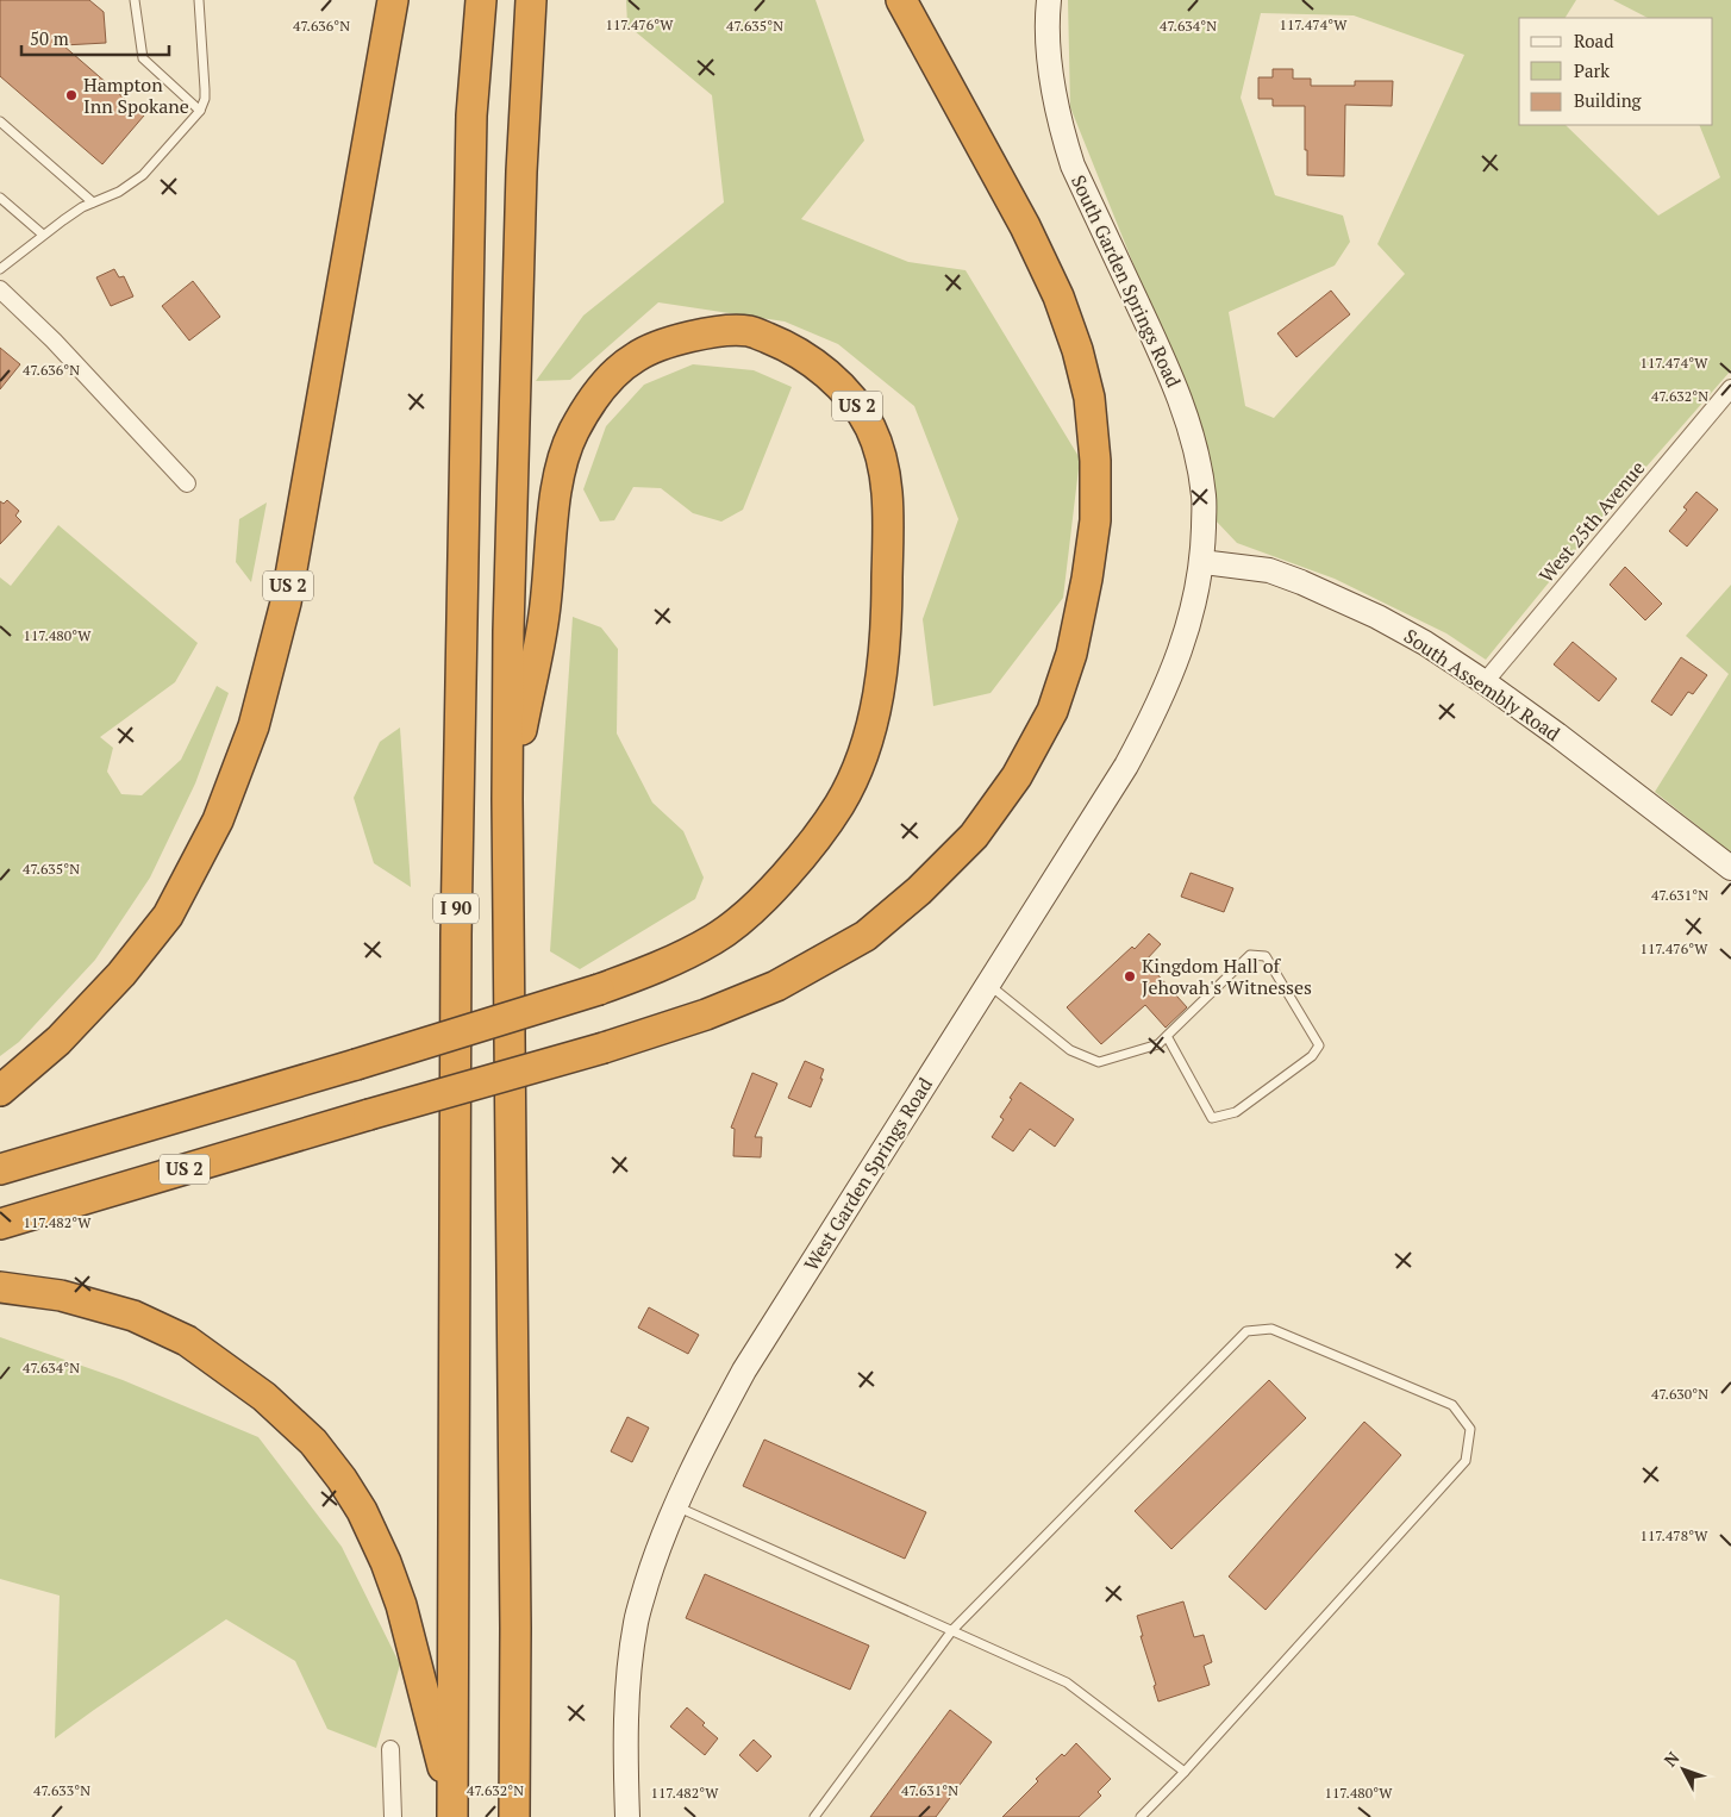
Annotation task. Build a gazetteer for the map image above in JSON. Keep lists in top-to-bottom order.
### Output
{
  "streets": {
    "highway": ["US 2", "I 90"],
    "street": [
      "South Garden Springs Road",
      "West 25th Avenue",
      "South Assembly Road",
      "West Garden Springs Road"
    ]
  },
  "crossings": [
    ["South Garden Springs Road", "South Assembly Road"],
    ["South Garden Springs Road", "West Garden Springs Road"],
    ["West 25th Avenue", "South Assembly Road"],
    ["South Assembly Road", "West Garden Springs Road"]
  ],
  "places": ["Hampton Inn Spokane", "Kingdom Hall of Jehovah's Witnesses"],
  "legend": ["Road", "Park", "Building"],
  "scale_bar": "50 m",
  "north": "top left",
  "coordinates": [
    "117.476°W",
    "117.474°W",
    "47.636°N",
    "47.635°N",
    "47.634°N",
    "47.632°N",
    "117.480°W",
    "47.631°N",
    "117.482°W",
    "47.630°N",
    "117.478°W",
    "47.633°N"
  ]
}
